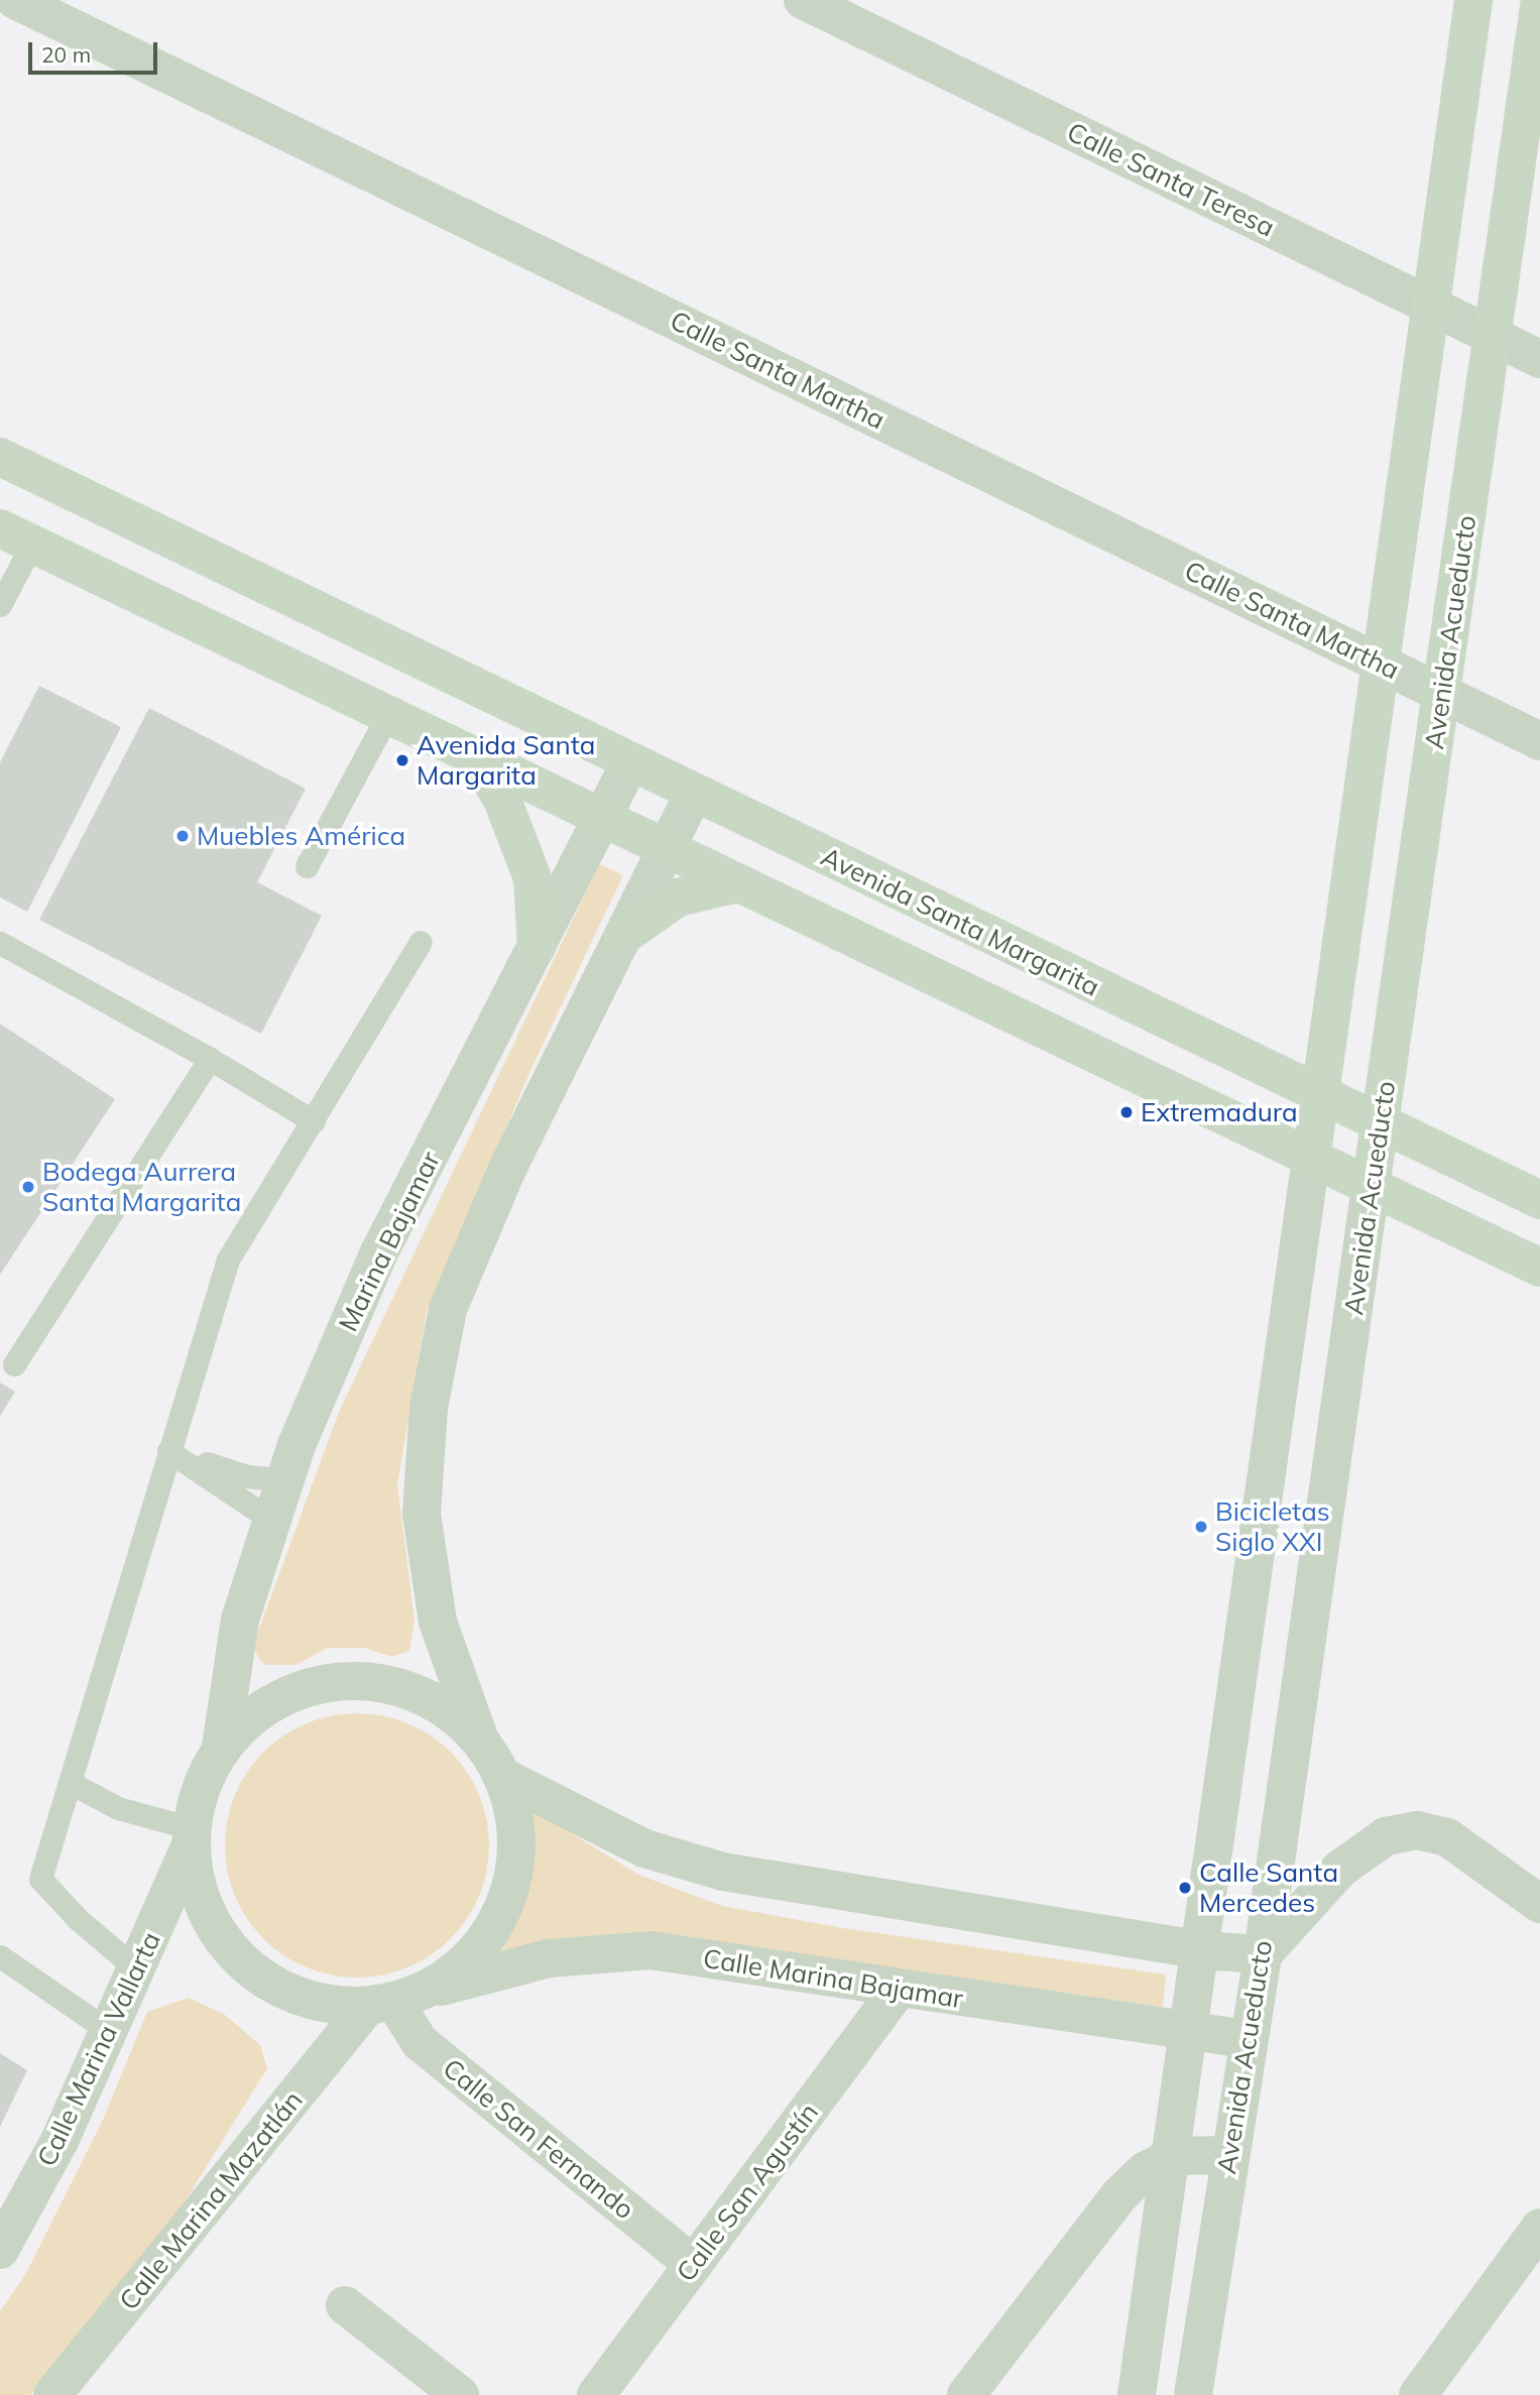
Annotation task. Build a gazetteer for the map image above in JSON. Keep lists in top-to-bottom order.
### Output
{
  "streets": {
    "main road": ["Avenida Acueducto", "Avenida Santa Margarita"],
    "street": [
      "Calle Santa Teresa",
      "Calle Santa Martha",
      "Marina Bajamar",
      "Calle Marina Bajamar",
      "Calle Marina Vallarta",
      "Calle San Fernando",
      "Calle San Agustín",
      "Calle Marina Mazatlán"
    ]
  },
  "crossings": [
    ["Calle Santa Teresa", "Avenida Acueducto"],
    ["Calle Santa Martha", "Avenida Acueducto"],
    ["Avenida Acueducto", "Avenida Santa Margarita"],
    ["Avenida Acueducto", "Calle Marina Bajamar"],
    ["Avenida Santa Margarita", "Marina Bajamar"],
    ["Calle Marina Bajamar", "Calle San Fernando"],
    ["Calle Marina Bajamar", "Calle San Agustín"],
    ["Calle Marina Bajamar", "Calle Marina Mazatlán"],
    ["Calle San Fernando", "Calle San Agustín"],
    ["Calle San Fernando", "Calle Marina Mazatlán"]
  ],
  "places": [
    "Avenida Santa Margarita",
    "Muebles América",
    "Extremadura",
    "Bodega Aurrera Santa Margarita",
    "Bicicletas Siglo XXI",
    "Calle Santa Mercedes"
  ],
  "scale_bar": "20 m"
}
